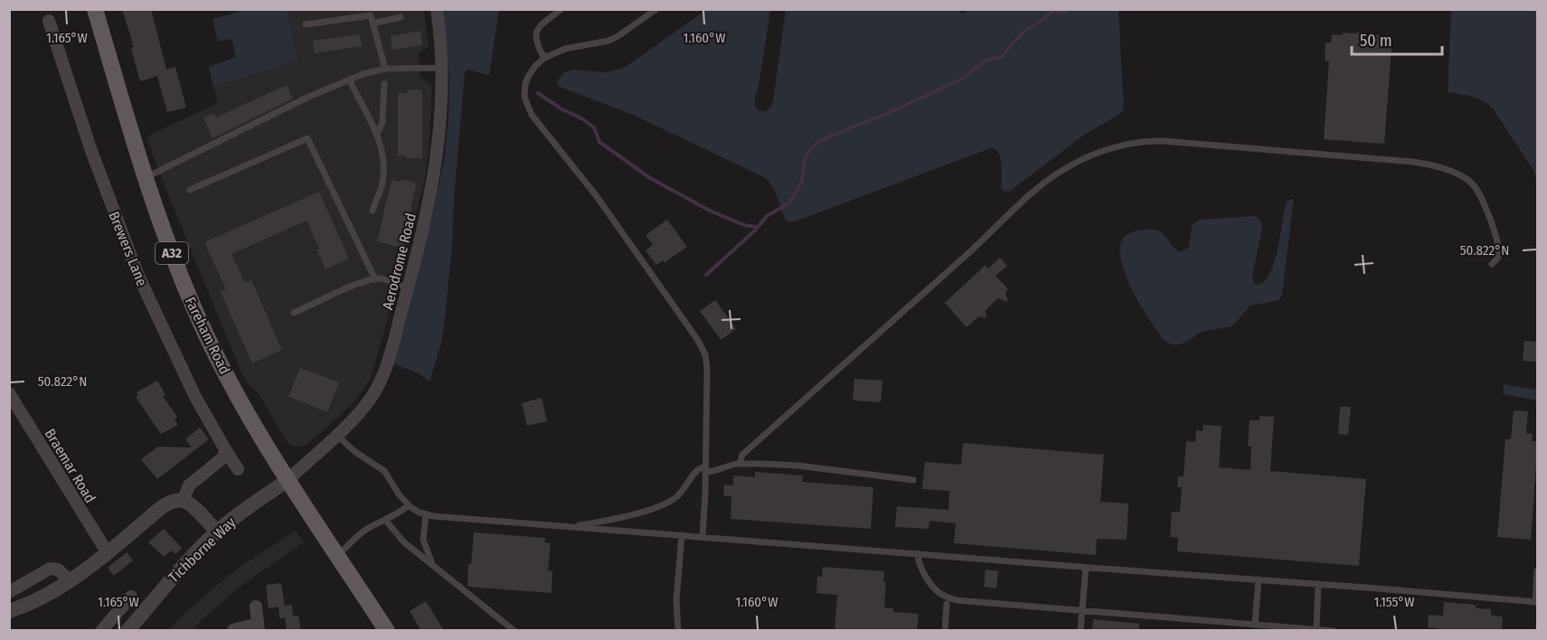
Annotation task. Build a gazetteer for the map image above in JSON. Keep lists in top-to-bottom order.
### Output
{
  "streets": {
    "main road": ["A32", "Fareham Road"],
    "street": [
      "Brewers Lane",
      "Aerodrome Road",
      "Braemar Road",
      "Tichborne Way"
    ]
  },
  "crossings": [
    ["Aerodrome Road", "Fareham Road"],
    ["Aerodrome Road", "Tichborne Way"],
    ["Fareham Road", "Tichborne Way"]
  ],
  "scale_bar": "50 m",
  "coordinates": [
    "1.165°W",
    "1.160°W",
    "50.822°N",
    "1.155°W"
  ]
}
